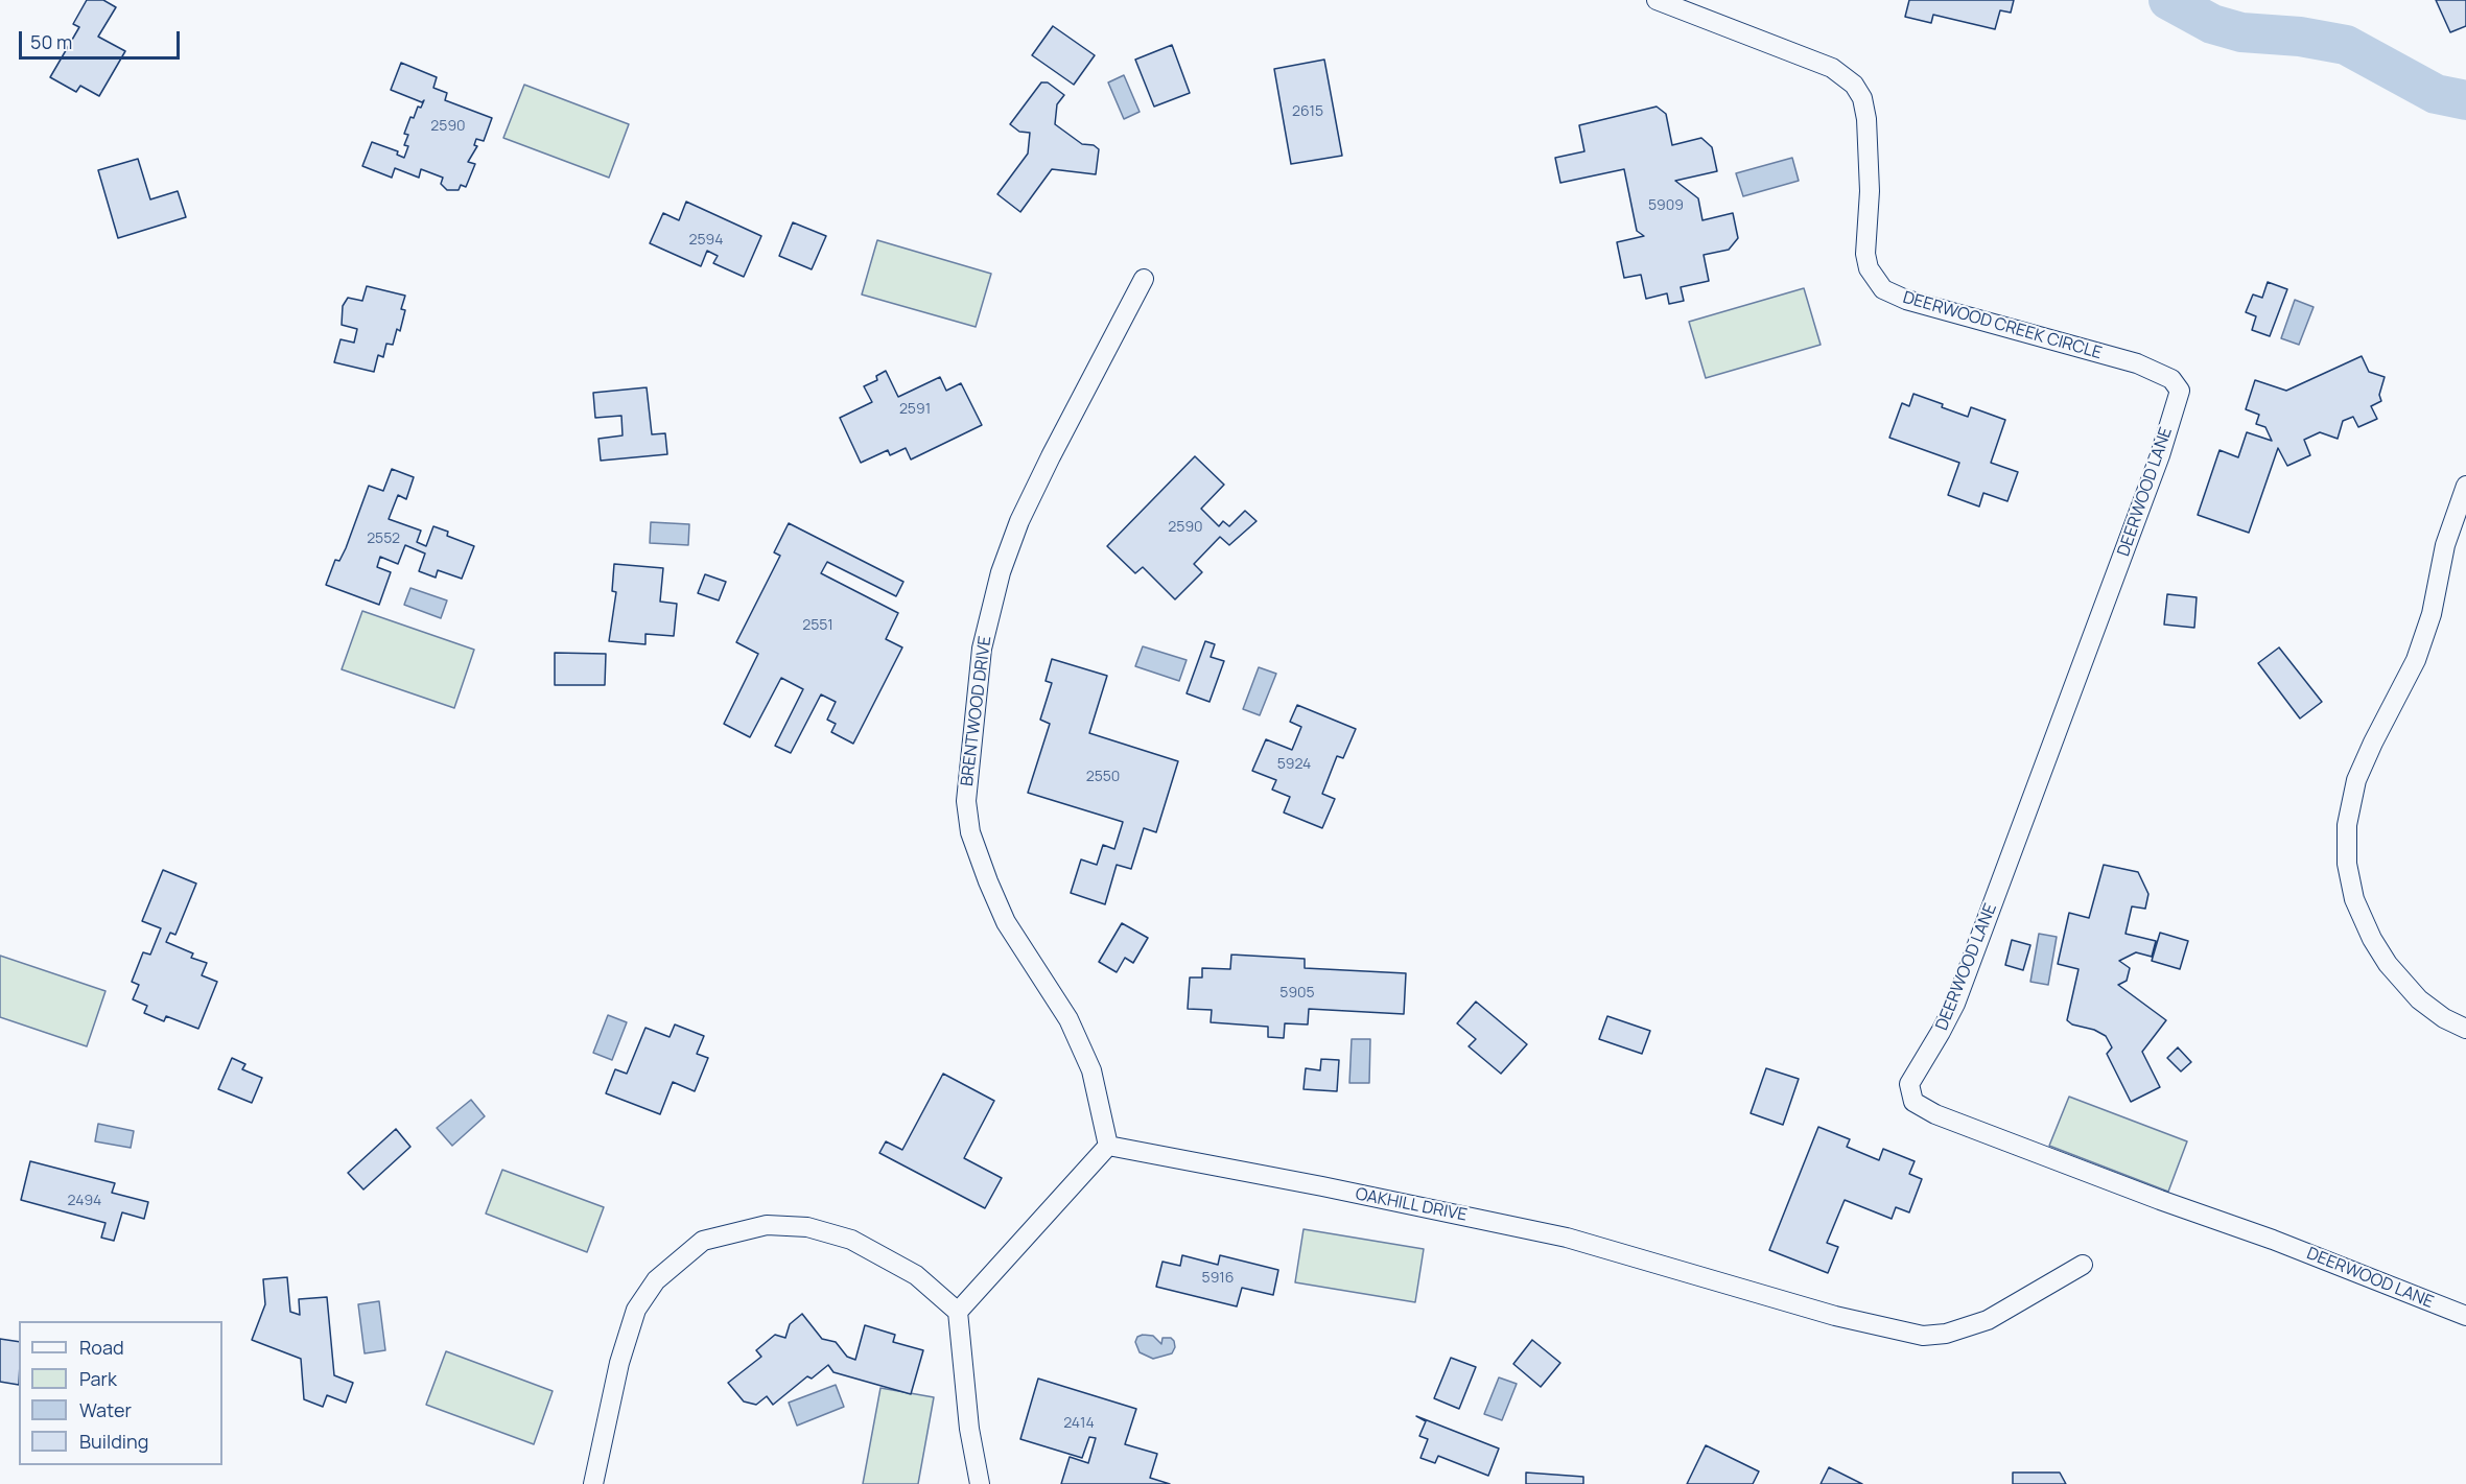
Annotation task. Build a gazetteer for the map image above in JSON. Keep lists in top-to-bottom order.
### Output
{
  "streets": {
    "street": [
      "DEERWOOD CREEK CIRCLE",
      "DEERWOOD LANE",
      "BRENTWOOD DRIVE",
      "OAKHILL DRIVE"
    ]
  },
  "crossings": [
    ["DEERWOOD CREEK CIRCLE", "DEERWOOD LANE"],
    ["BRENTWOOD DRIVE", "OAKHILL DRIVE"]
  ],
  "house_numbers": [
    "2615",
    "2590",
    "5909",
    "2594",
    "2591",
    "2590",
    "2552",
    "2551",
    "5924",
    "2550",
    "5905",
    "2494",
    "5916",
    "2414"
  ],
  "legend": [
    "Road",
    "Park",
    "Water",
    "Building"
  ],
  "scale_bar": "50 m"
}
